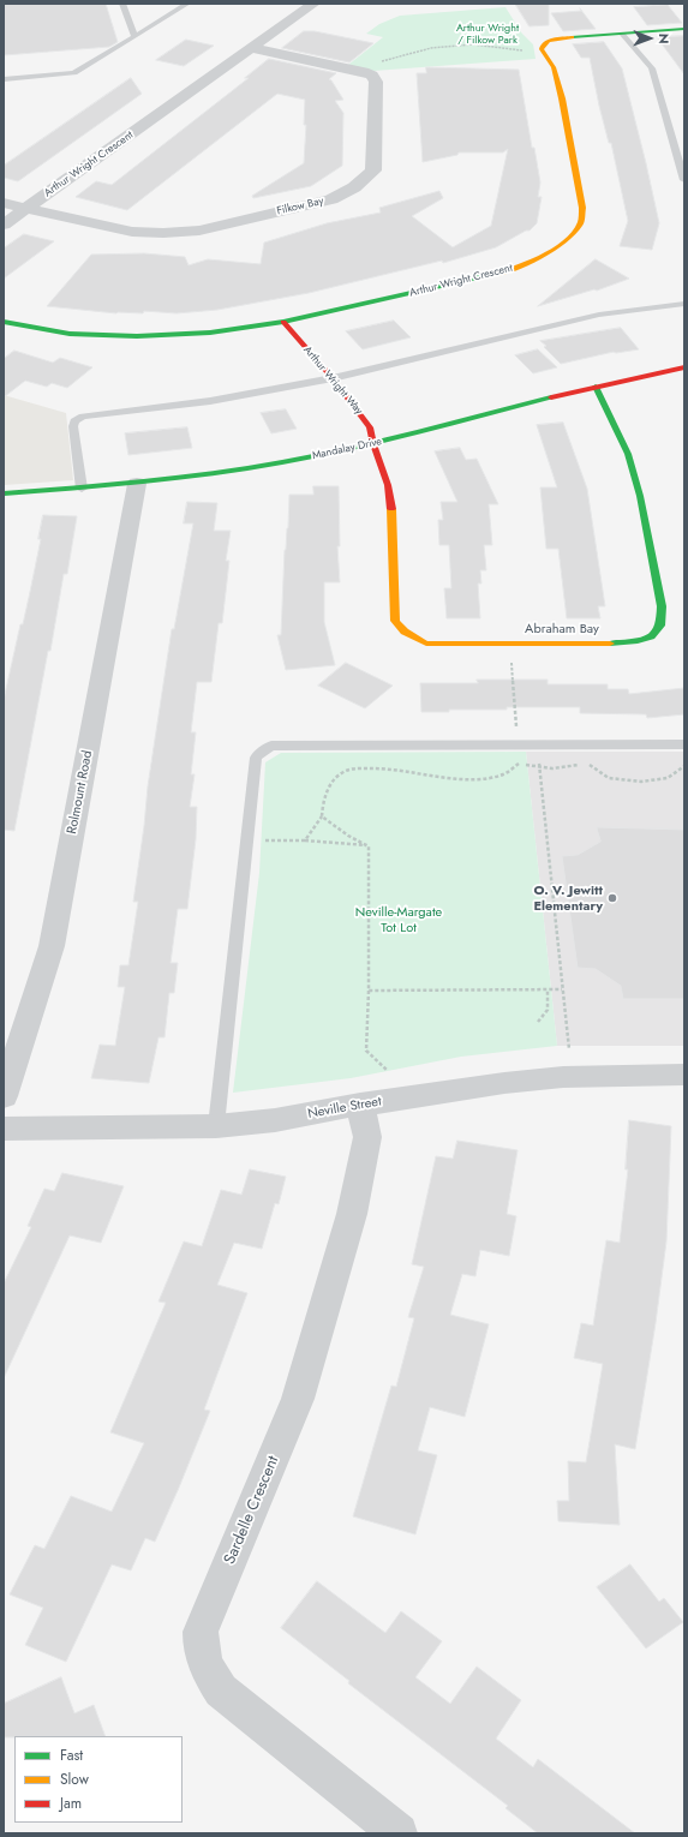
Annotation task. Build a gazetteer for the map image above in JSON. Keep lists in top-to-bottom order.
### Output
{
  "streets": {
    "street": [
      "Arthur Wright Crescent",
      "Filkow Bay",
      "Arthur Wright Way",
      "Mandalay Drive",
      "Abraham Bay",
      "Rolmount Road",
      "Neville Street",
      "Sardelle Crescent"
    ]
  },
  "crossings": [
    ["Arthur Wright Crescent", "Filkow Bay"],
    ["Arthur Wright Crescent", "Arthur Wright Way"],
    ["Arthur Wright Way", "Mandalay Drive"],
    ["Arthur Wright Way", "Abraham Bay"],
    ["Mandalay Drive", "Abraham Bay"],
    ["Mandalay Drive", "Rolmount Road"],
    ["Neville Street", "Sardelle Crescent"]
  ],
  "parks": ["Arthur Wright / Filkow Park", "Neville-Margate Tot Lot"],
  "places": ["O. V. Jewitt Elementary"],
  "legend": ["Fast", "Slow", "Jam"],
  "north": "right"
}
